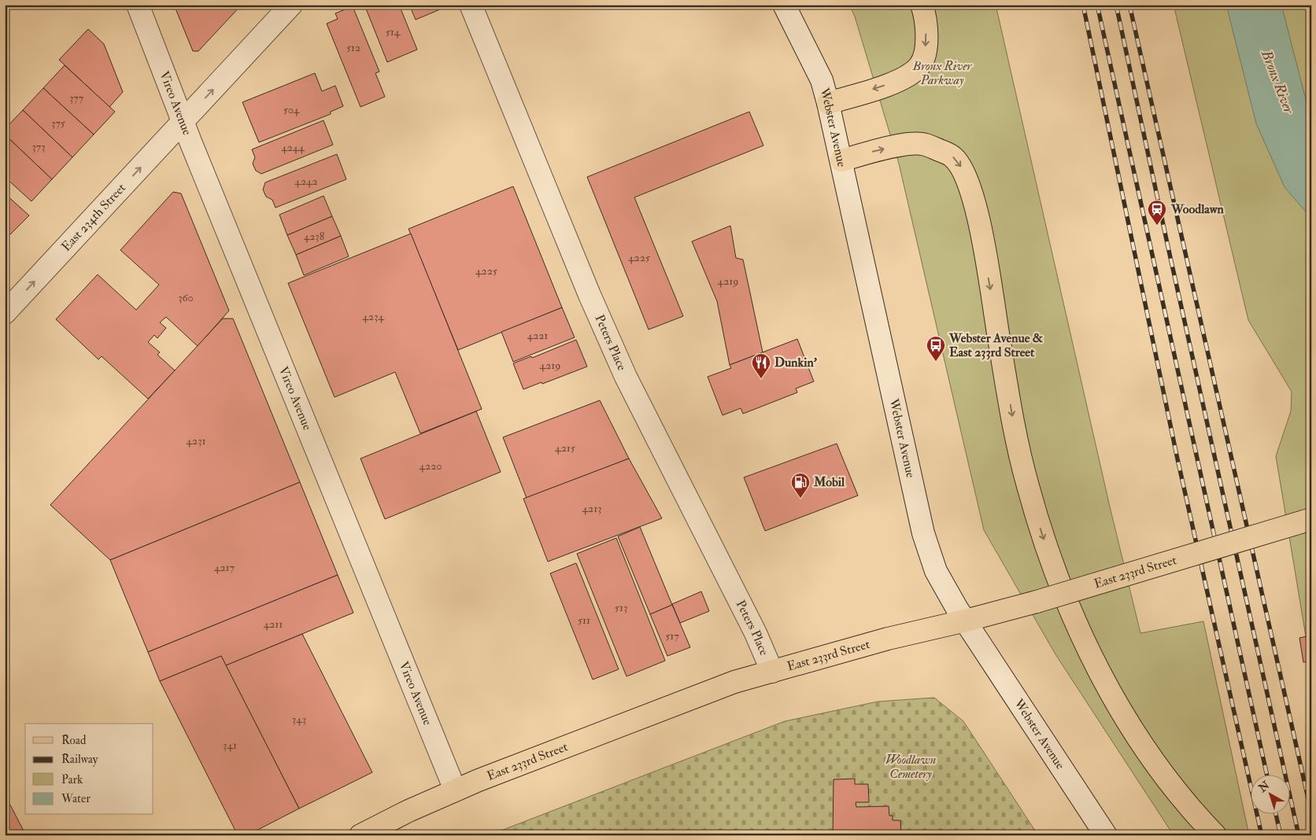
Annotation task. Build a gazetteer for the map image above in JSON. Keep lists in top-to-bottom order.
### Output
{
  "streets": {
    "main road": ["East 233rd Street"],
    "street": [
      "Vireo Avenue",
      "Webster Avenue",
      "East 234th Street",
      "Peters Place"
    ]
  },
  "crossings": [
    ["Vireo Avenue", "East 234th Street"],
    ["Vireo Avenue", "East 233rd Street"],
    ["Webster Avenue", "East 233rd Street"],
    ["Peters Place", "East 233rd Street"]
  ],
  "one_way": ["East 234th Street"],
  "water": ["Bronx River"],
  "parks": ["Bronx River Parkway", "Woodlawn Cemetery"],
  "places": {
    "station": ["Woodlawn"],
    "bus stop": ["Webster Avenue & East 233rd Street"],
    "restaurant": ["Dunkin'"],
    "fuel station": ["Mobil"]
  },
  "house_numbers": [
    "514",
    "512",
    "377",
    "504",
    "375",
    "373",
    "4244",
    "4242",
    "4238",
    "4225",
    "4225",
    "4219",
    "360",
    "4234",
    "4221",
    "4219",
    "4231",
    "4215",
    "4220",
    "4213",
    "4217",
    "513",
    "511",
    "4211",
    "517",
    "343",
    "341"
  ],
  "legend": [
    "Road",
    "Railway",
    "Park",
    "Water"
  ],
  "north": "top left"
}
